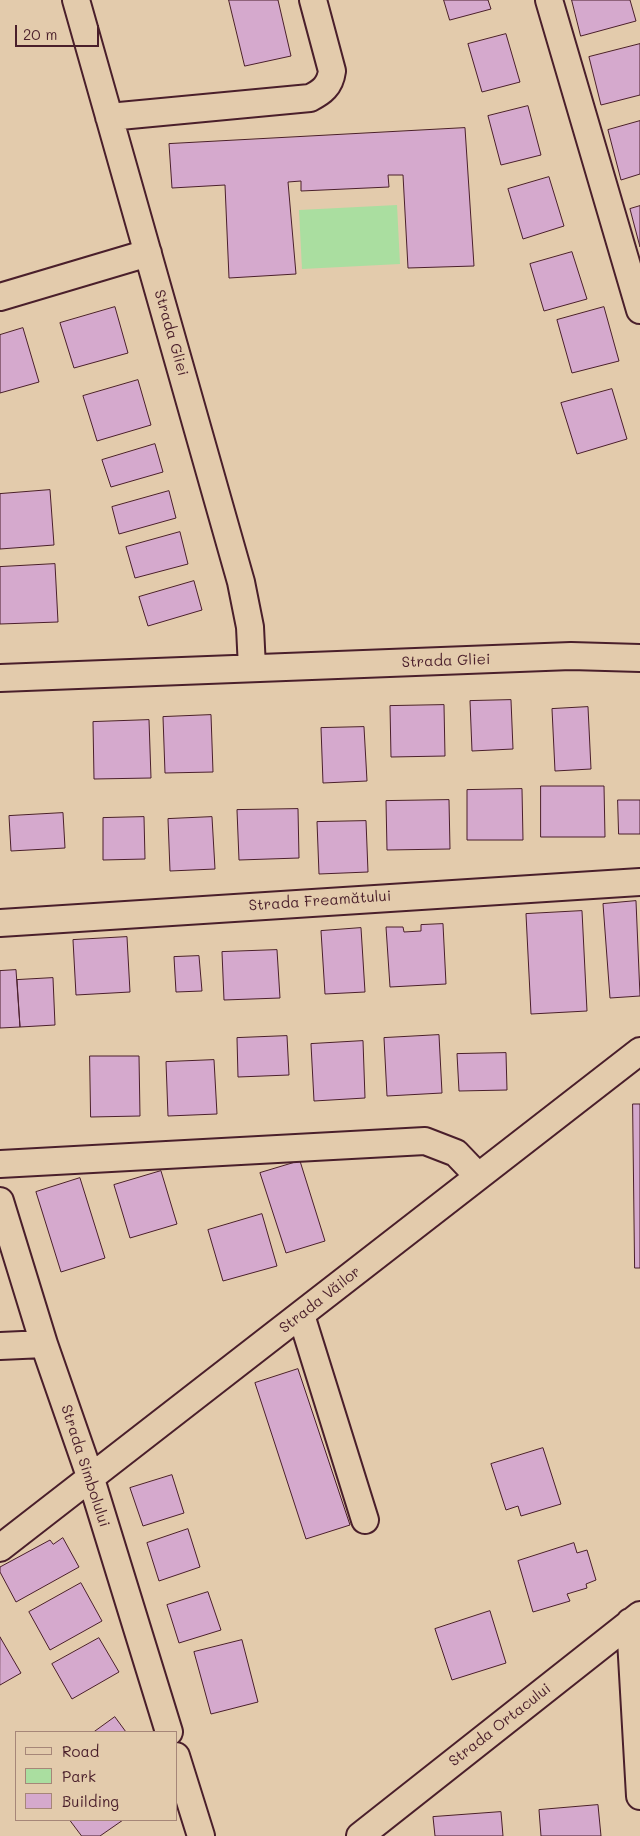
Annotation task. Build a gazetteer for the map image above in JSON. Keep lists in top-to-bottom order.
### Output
{
  "streets": {
    "street": [
      "Strada Gliei",
      "Strada Freamătului",
      "Strada Văilor",
      "Strada Simbolului",
      "Strada Ortacului"
    ]
  },
  "crossings": [
    ["Strada Văilor", "Strada Simbolului"]
  ],
  "legend": ["Road", "Park", "Building"],
  "scale_bar": "20 m"
}
